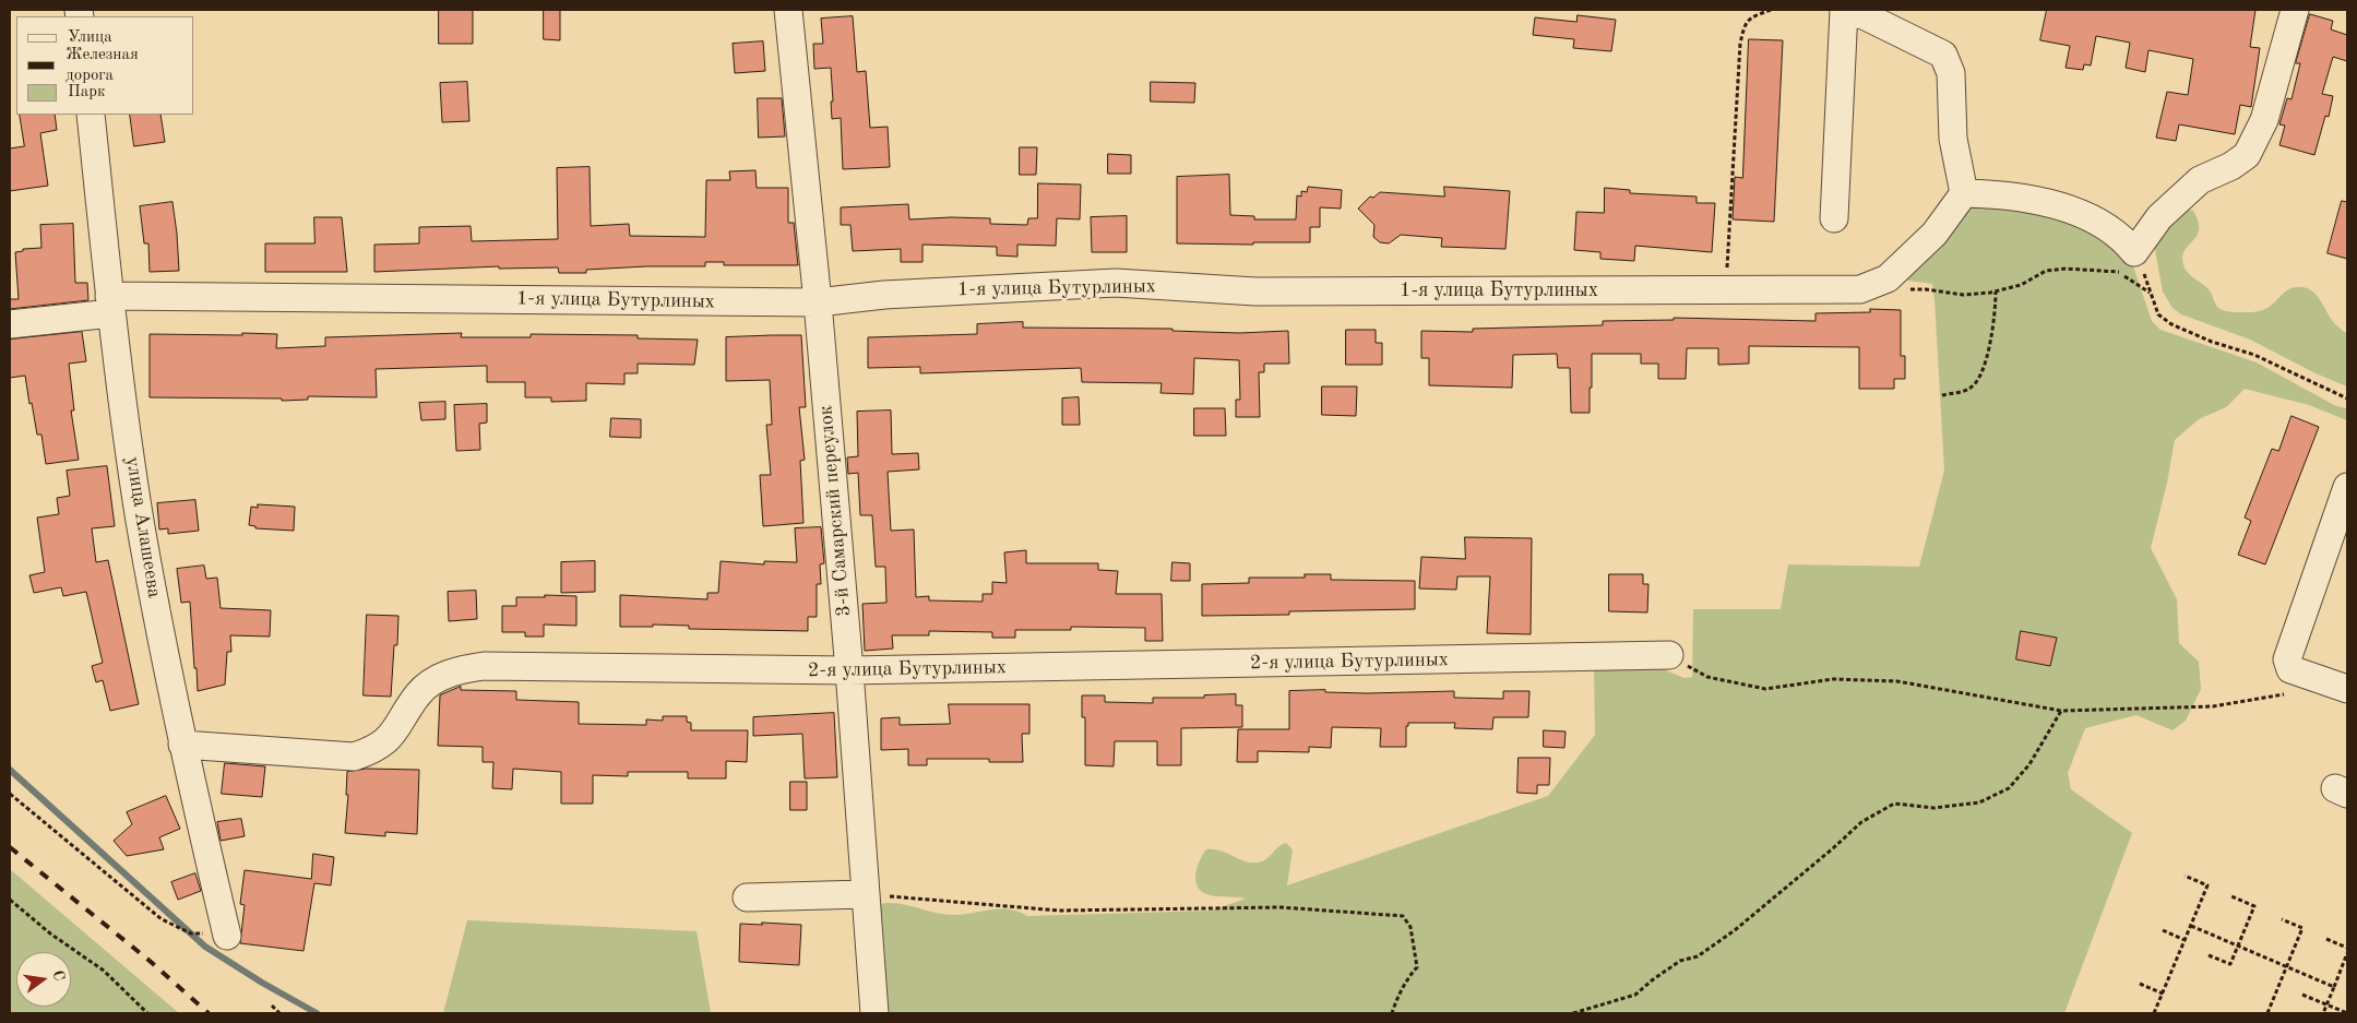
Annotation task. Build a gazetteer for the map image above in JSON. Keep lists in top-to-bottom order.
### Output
{
  "streets": {
    "street": [
      "1-я улица Бутурлиных",
      "3-й Самарский переулок",
      "улица Алашеева",
      "2-я улица Бутурлиных"
    ]
  },
  "crossings": [
    ["1-я улица Бутурлиных", "3-й Самарский переулок"],
    ["1-я улица Бутурлиных", "улица Алашеева"],
    ["3-й Самарский переулок", "2-я улица Бутурлиных"],
    ["улица Алашеева", "2-я улица Бутурлиных"]
  ],
  "legend": ["Улица", "Железная дорога", "Парк"],
  "north": "right"
}
